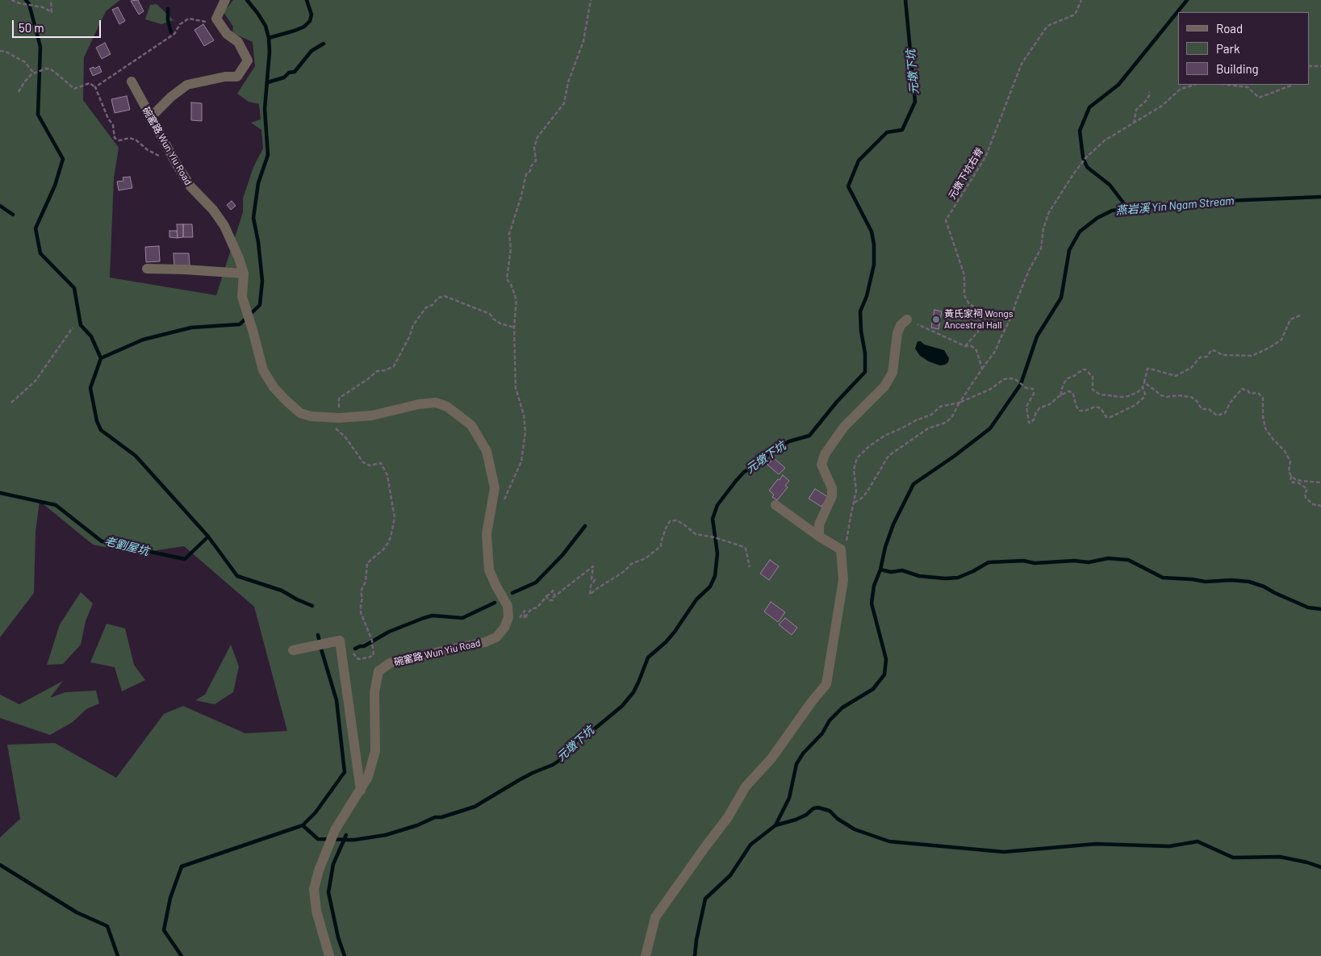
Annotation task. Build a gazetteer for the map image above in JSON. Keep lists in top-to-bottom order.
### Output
{
  "streets": {
    "street": ["碗窰路 Wun Yiu Road"],
    "path": ["元墩下坑右脊"]
  },
  "water": ["元墩下坑", "燕岩溪 Yin Ngam Stream", "老劉屋坑"],
  "places": ["黃氏家祠 Wongs Ancestral Hall"],
  "legend": ["Road", "Park", "Building"],
  "scale_bar": "50 m"
}
